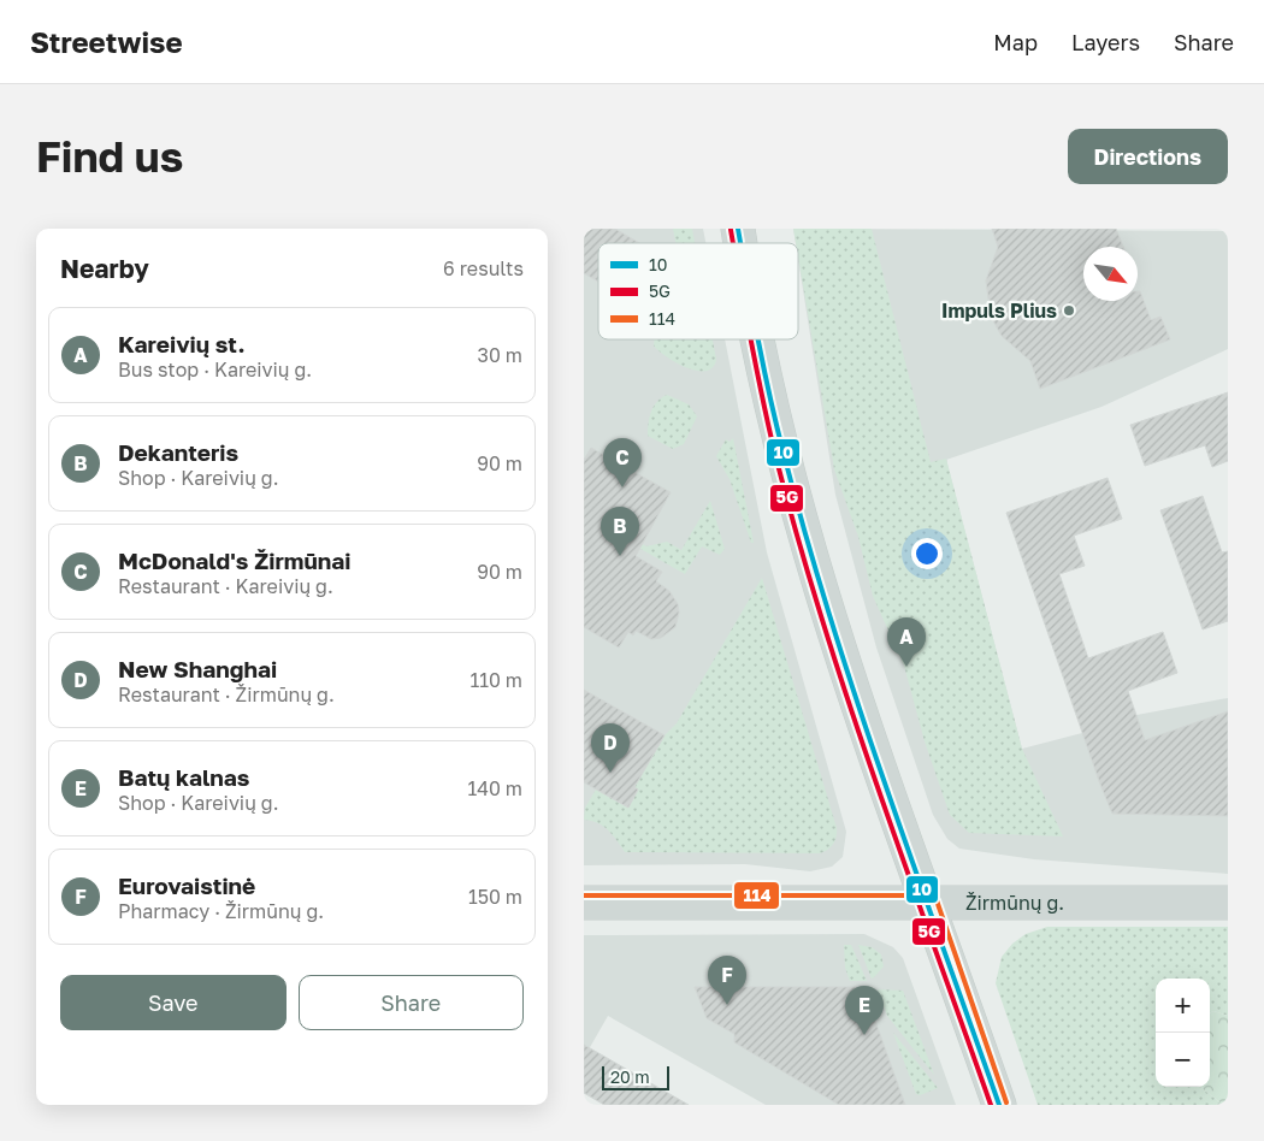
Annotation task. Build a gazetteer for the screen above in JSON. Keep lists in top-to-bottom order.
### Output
{
  "streets": {
    "main road": ["Žirmūnų g."]
  },
  "places": ["Impuls Plius"],
  "lines": ["transit line 10", "transit line 5G", "transit line 114"],
  "legend": ["10", "5G", "114"],
  "scale_bar": "20 m",
  "north": "bottom right",
  "page": {
    "header": "Streetwise",
    "nav": ["Map", "Layers", "Share"],
    "buttons": [
      "Directions",
      ["Save", "Share"]
    ],
    "title": "Find us",
    "heading": ["Nearby", "6 results"],
    "list": [
      {
        "mark": "A",
        "name": "Kareivių st.",
        "note": "Bus stop · Kareivių g.",
        "value": "30 m"
      },
      {
        "mark": "B",
        "name": "Dekanteris",
        "note": "Shop · Kareivių g.",
        "value": "90 m"
      },
      {
        "mark": "C",
        "name": "McDonald's Žirmūnai",
        "note": "Restaurant · Kareivių g.",
        "value": "90 m"
      },
      {
        "mark": "D",
        "name": "New Shanghai",
        "note": "Restaurant · Žirmūnų g.",
        "value": "110 m"
      },
      {
        "mark": "E",
        "name": "Batų kalnas",
        "note": "Shop · Kareivių g.",
        "value": "140 m"
      },
      {
        "mark": "F",
        "name": "Eurovaistinė",
        "note": "Pharmacy · Žirmūnų g.",
        "value": "150 m"
      }
    ],
    "pins": [
      "C",
      "B",
      "A",
      "D",
      "F",
      "E"
    ],
    "map_buttons": ["+", "−"],
    "scale": "20 m"
  }
}
